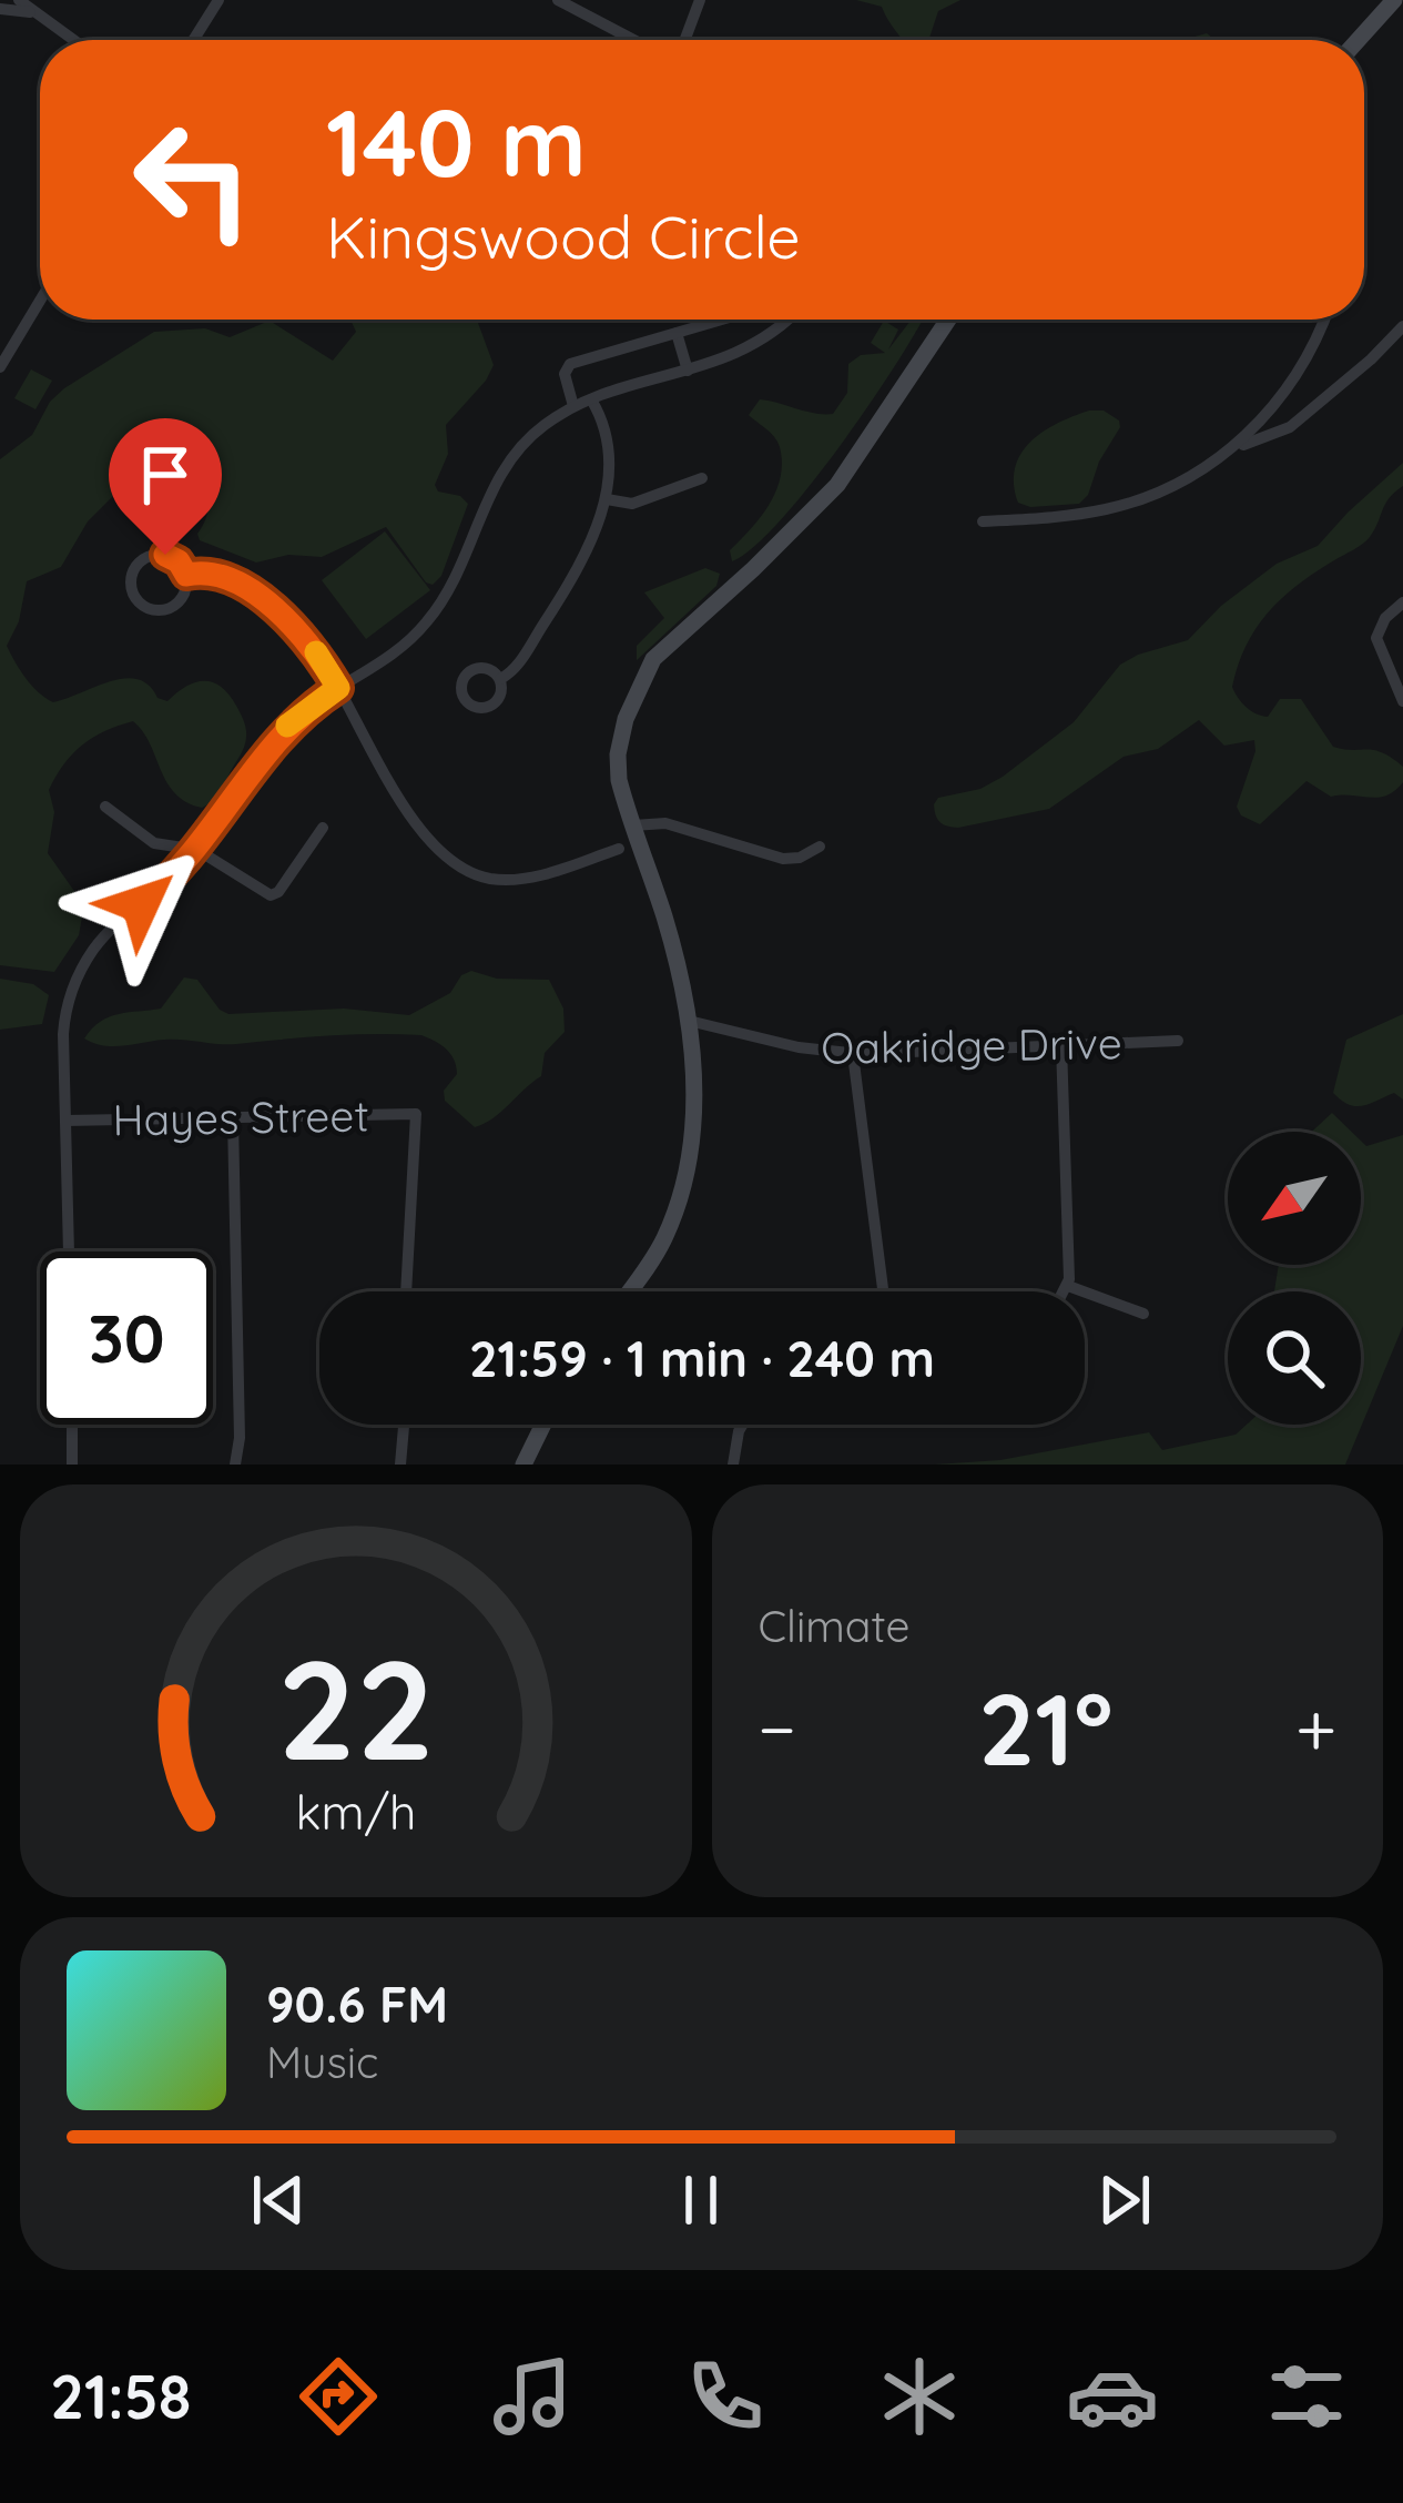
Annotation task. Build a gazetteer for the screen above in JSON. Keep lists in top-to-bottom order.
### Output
{
  "streets": {
    "street": ["Oakridge Drive", "Hayes Street"]
  },
  "north": "bottom left",
  "page": {
    "turn": ["140 m", "Kingswood Circle"],
    "limit": "30",
    "trip": "21:59 · 1 min · 240 m",
    "tile": "Climate",
    "heat": ["−", "21°", "+"],
    "song": ["90.6 FM", "Music"],
    "tabs": "21:58",
    "gauge": ["22", "km/h"]
  }
}
